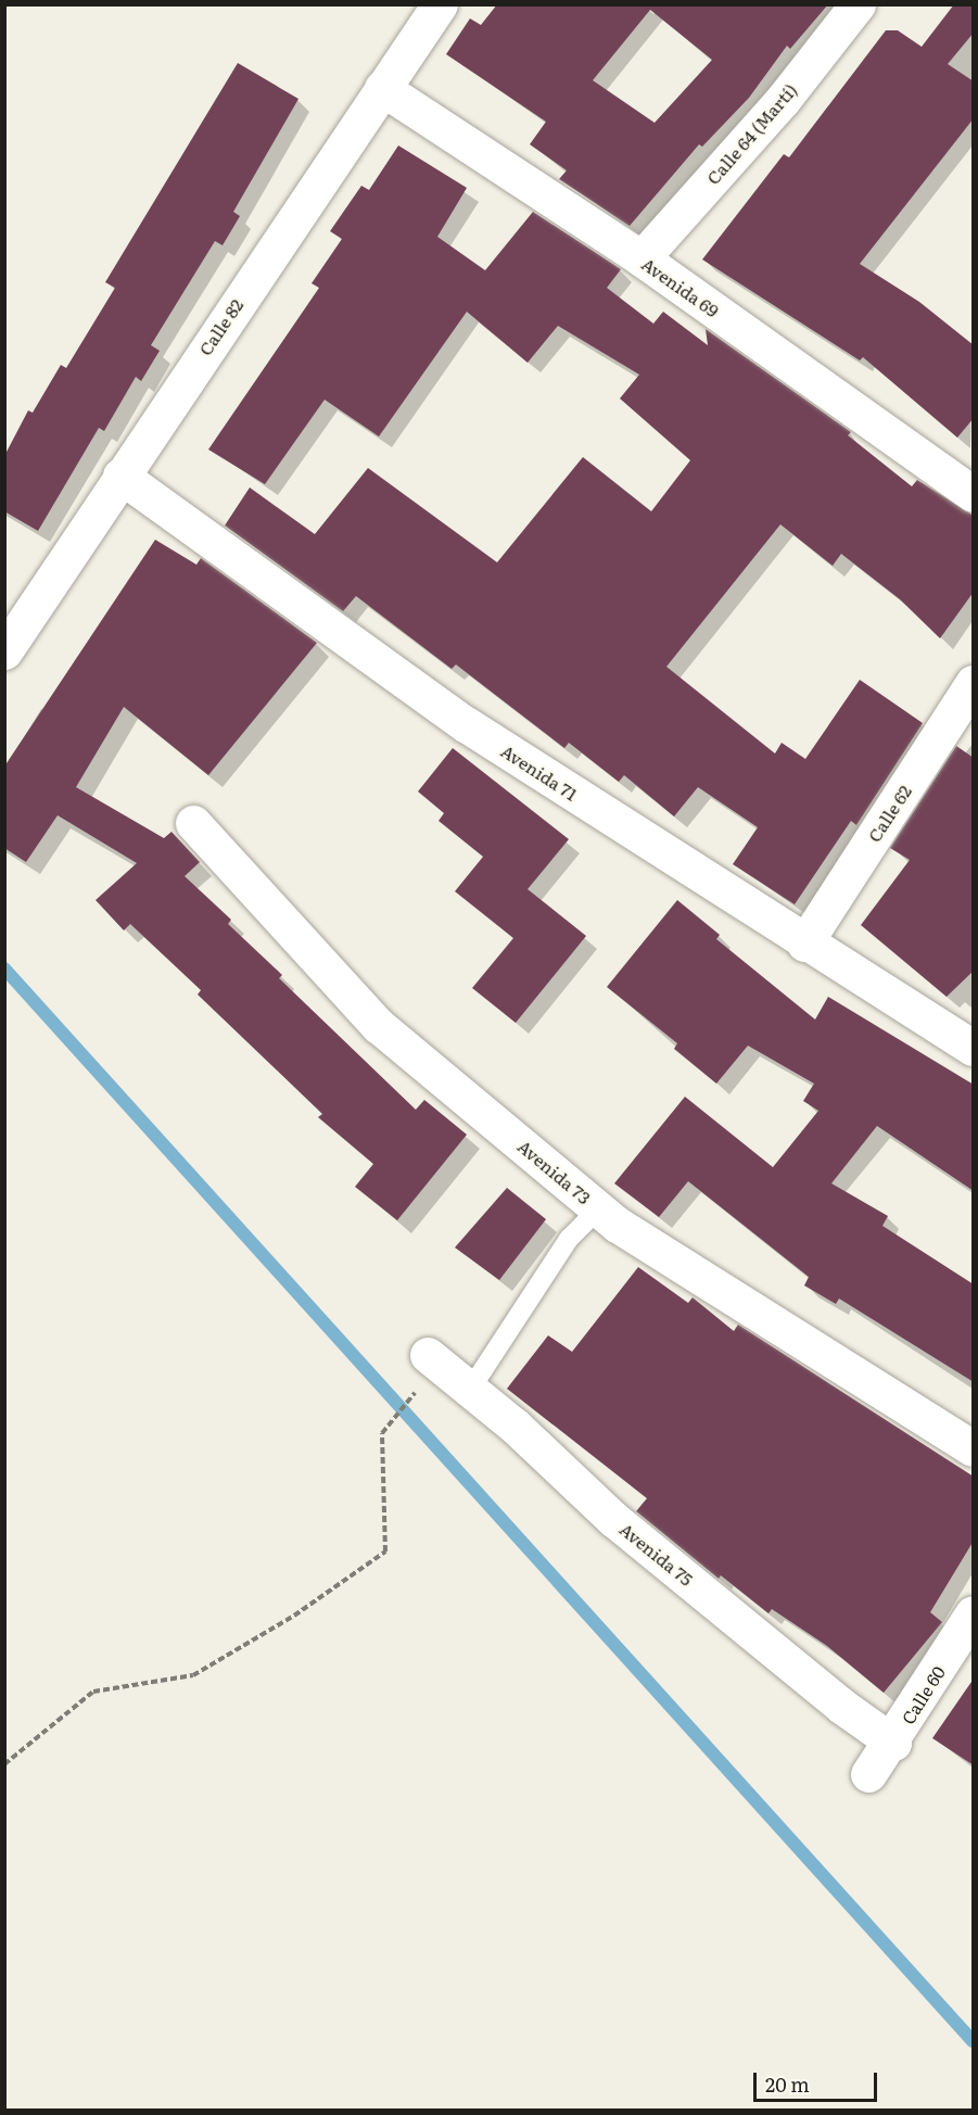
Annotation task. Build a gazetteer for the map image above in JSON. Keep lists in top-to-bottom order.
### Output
{
  "streets": {
    "street": [
      "Calle 64 (Martí)",
      "Avenida 69",
      "Calle 82",
      "Avenida 71",
      "Calle 62",
      "Avenida 73",
      "Avenida 75",
      "Calle 60"
    ]
  },
  "crossings": [
    ["Calle 64 (Martí)", "Avenida 69"],
    ["Avenida 69", "Calle 82"],
    ["Calle 82", "Avenida 71"],
    ["Avenida 71", "Calle 62"],
    ["Avenida 75", "Calle 60"]
  ],
  "scale_bar": "20 m"
}
